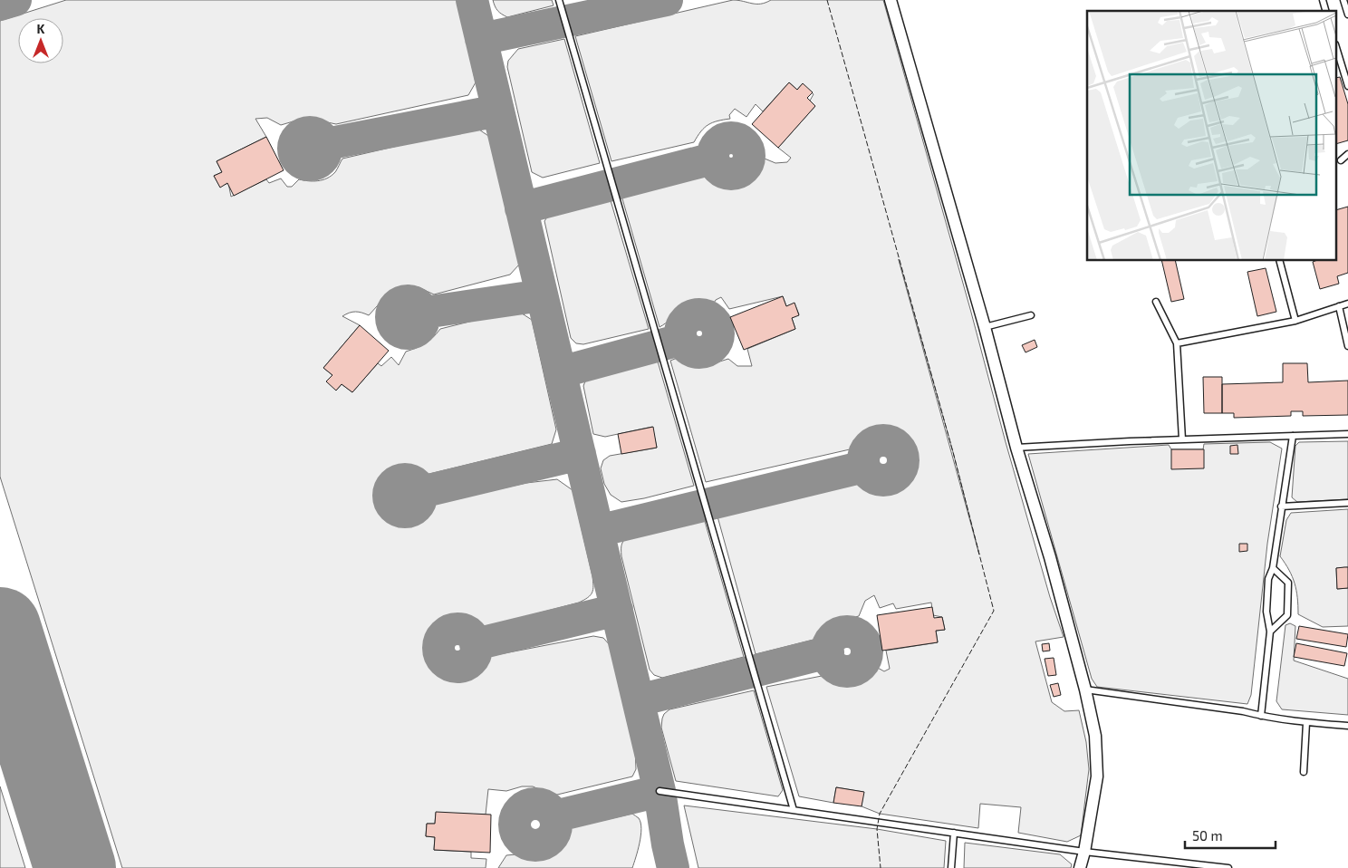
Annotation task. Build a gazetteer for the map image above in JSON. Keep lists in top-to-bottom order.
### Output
{
  "scale_bar": "50 m",
  "north": "top"
}
